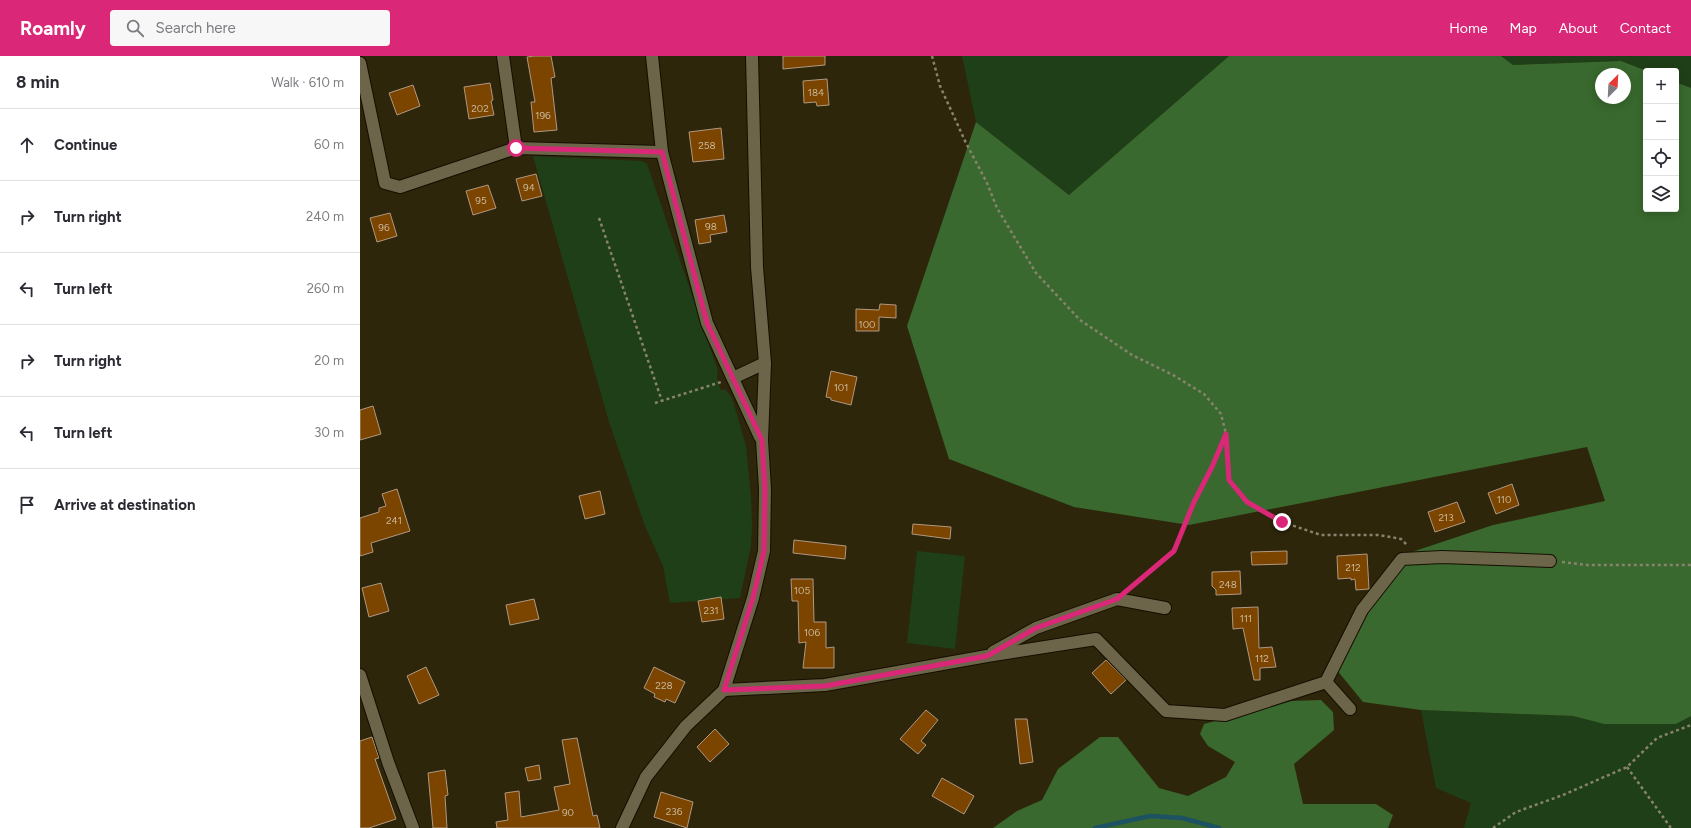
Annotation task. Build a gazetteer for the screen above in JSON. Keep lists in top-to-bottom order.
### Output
{
  "house_numbers": [
    "184",
    "202",
    "196",
    "258",
    "94",
    "95",
    "98",
    "96",
    "100",
    "101",
    "110",
    "213",
    "241",
    "212",
    "248",
    "105",
    "231",
    "111",
    "106",
    "112",
    "228",
    "236",
    "90"
  ],
  "north": "top right",
  "page": {
    "header": "Roamly",
    "search": "Search here",
    "nav": [
      "Home",
      "Map",
      "About",
      "Contact"
    ],
    "heading": ["8 min", "Walk · 610 m"],
    "map_buttons": ["+", "−"],
    "list": [
      ["Continue", "60 m"],
      ["Turn right", "240 m"],
      ["Turn left", "260 m"],
      ["Turn right", "20 m"],
      ["Turn left", "30 m"],
      "Arrive at destination"
    ]
  }
}
